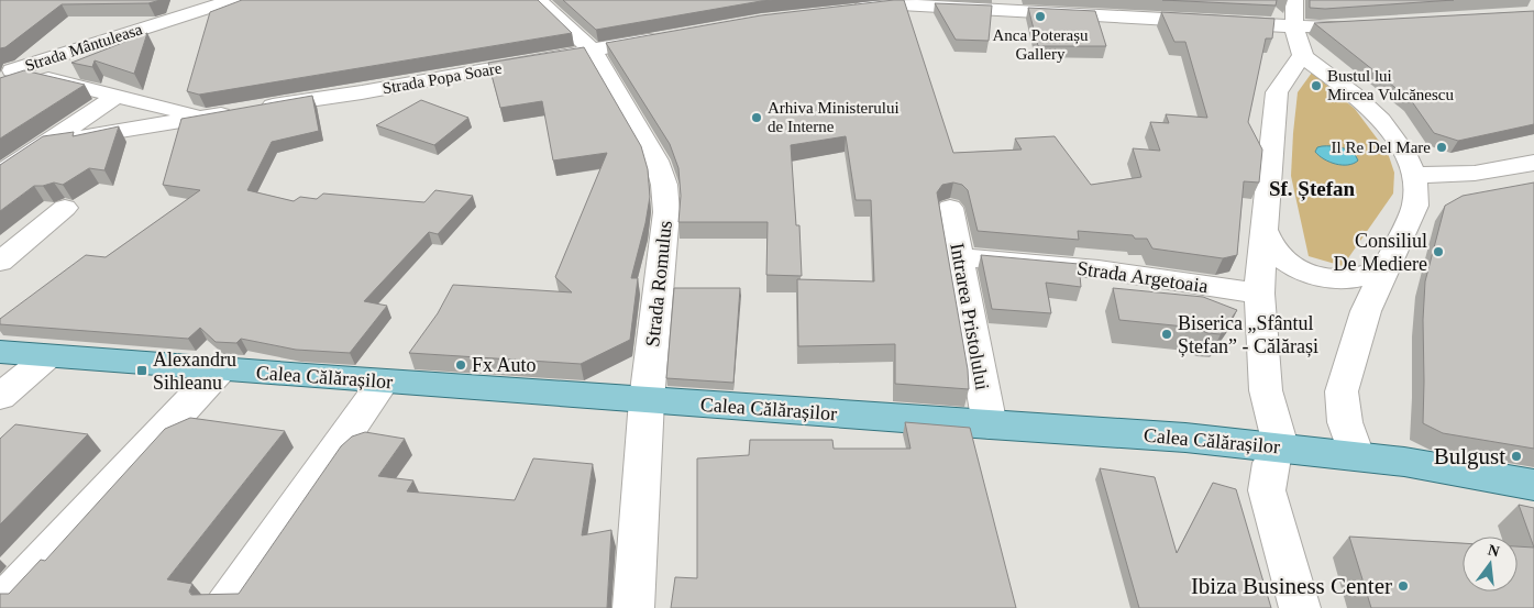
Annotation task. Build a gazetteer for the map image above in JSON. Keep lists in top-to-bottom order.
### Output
{
  "streets": {
    "main road": ["Calea Călărașilor"],
    "street": [
      "Strada Mântuleasa",
      "Strada Popa Soare",
      "Strada Argetoaia",
      "Strada Romulus",
      "Intrarea Pristolului"
    ]
  },
  "crossings": [
    ["Strada Mântuleasa", "Strada Popa Soare"],
    ["Strada Popa Soare", "Strada Romulus"],
    ["Strada Argetoaia", "Intrarea Pristolului"],
    ["Strada Romulus", "Calea Călărașilor"],
    ["Intrarea Pristolului", "Calea Călărașilor"]
  ],
  "districts": ["Sf. Ștefan"],
  "places": {
    "other": [
      "Anca Poterașu Gallery",
      "Bustul lui Mircea Vulcănescu",
      "Arhiva Ministerului de Interne",
      "Il Re Del Mare",
      "Consiliul De Mediere",
      "Biserica „Sfântul Ștefan” - Călărași",
      "Fx Auto",
      "Bulgust",
      "Ibiza Business Center"
    ],
    "transit": ["Alexandru Sihleanu"]
  },
  "north": "top"
}
